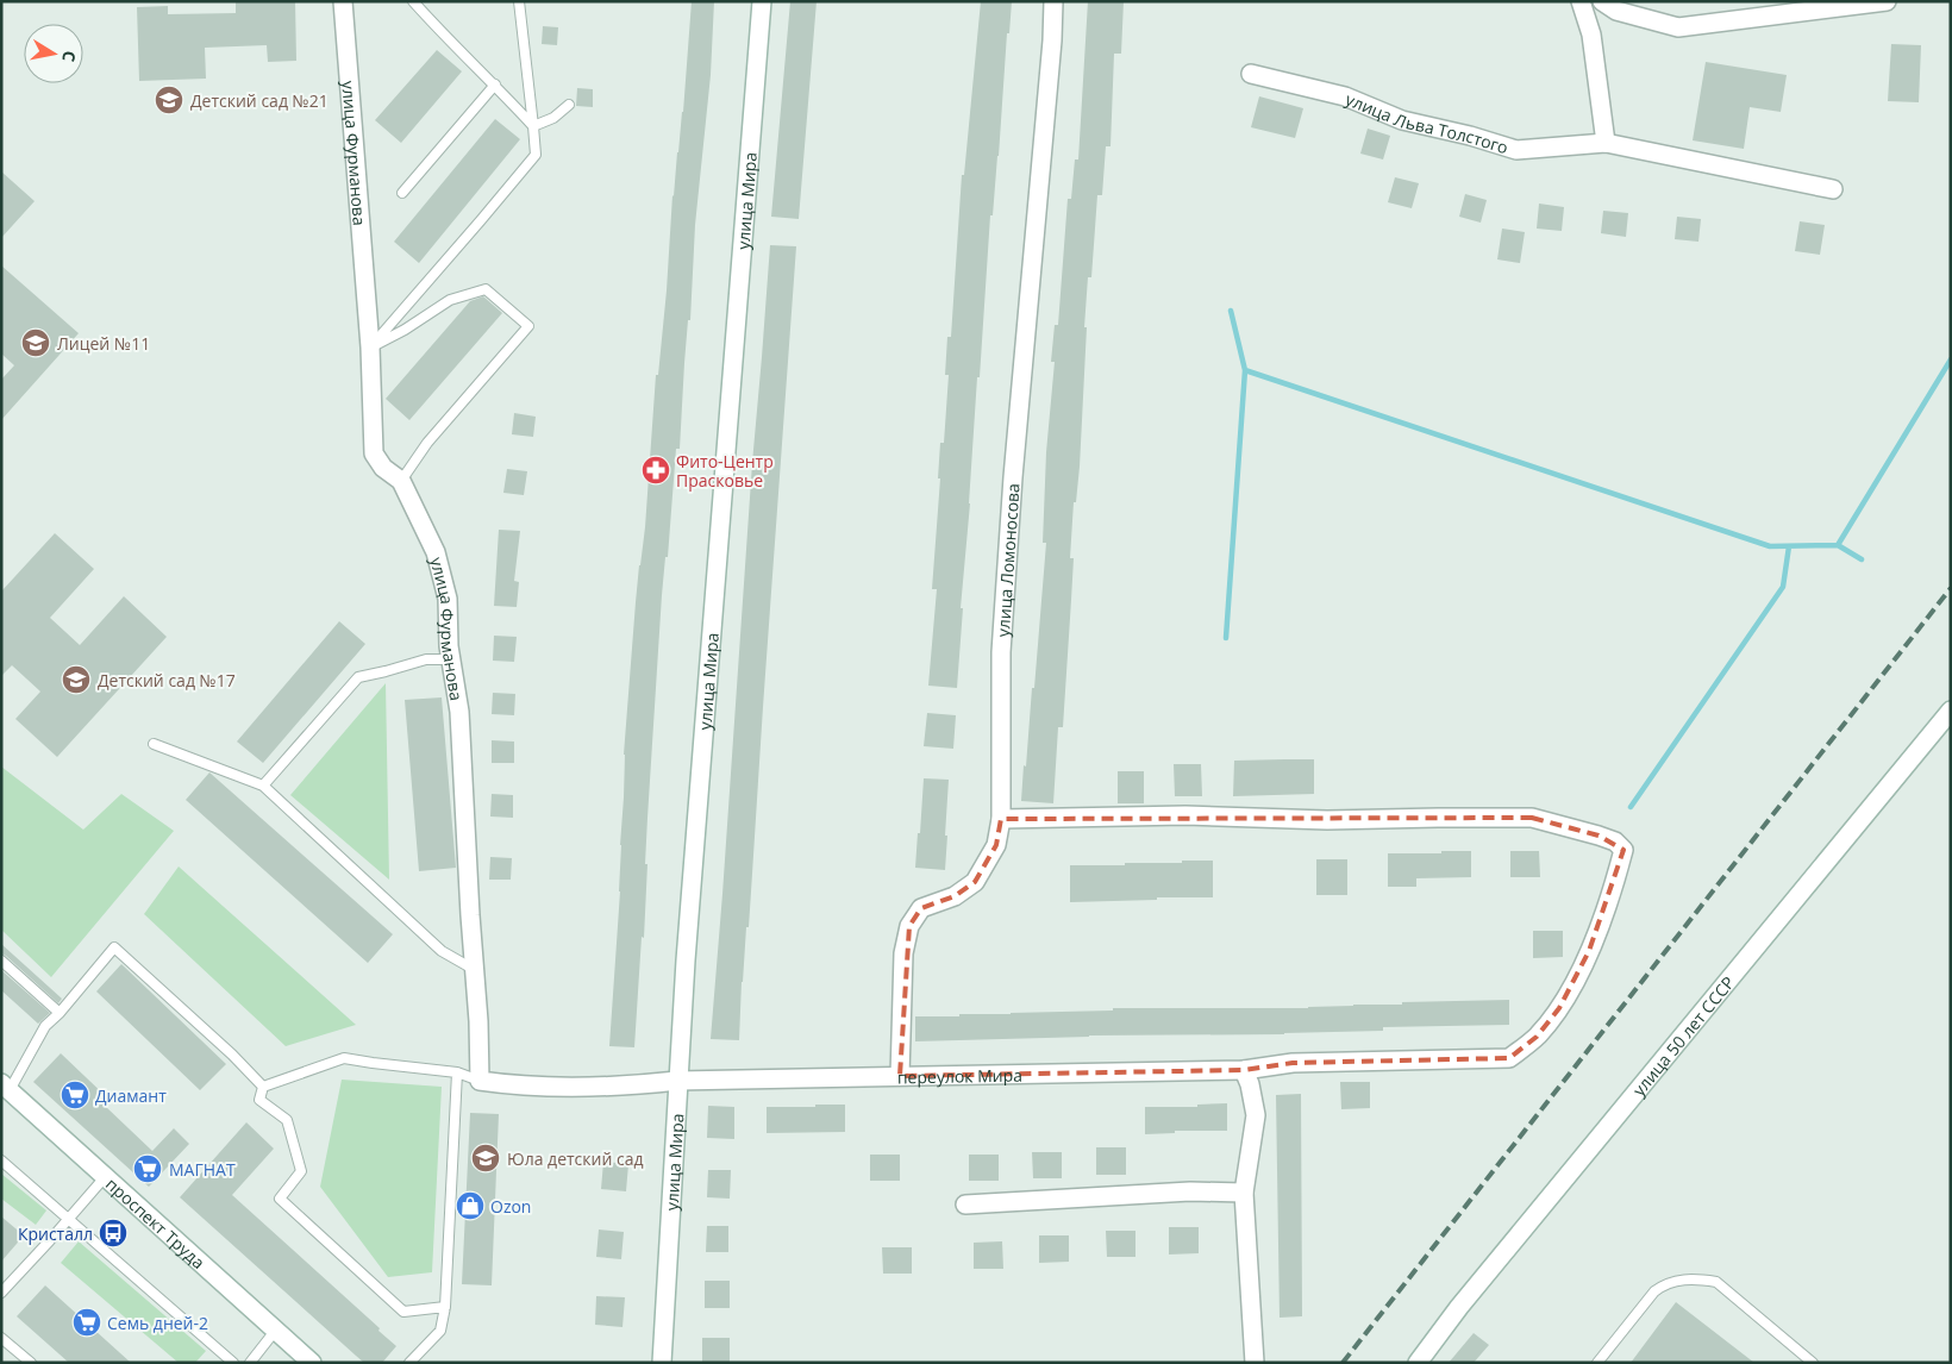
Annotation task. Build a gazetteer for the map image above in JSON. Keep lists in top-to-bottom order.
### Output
{
  "streets": {
    "street": [
      "улица Льва Толстого",
      "улица Фурманова",
      "улица Мира",
      "улица Ломоносова",
      "улица 50 лет СССР",
      "переулок Мира",
      "проспект Труда"
    ]
  },
  "crossings": [
    ["улица Мира", "переулок Мира"],
    ["улица Ломоносова", "переулок Мира"]
  ],
  "places": {
    "school or university": [
      "Детский сад №21",
      "Лицей №11",
      "Детский сад №17",
      "Юла детский сад"
    ],
    "pharmacy": ["Фито-Центр Прасковье"],
    "supermarket": ["Диамант", "МАГНАТ", "Семь дней-2"],
    "shop": ["Ozon"],
    "bus stop": ["Кристалл"]
  },
  "north": "right"
}
